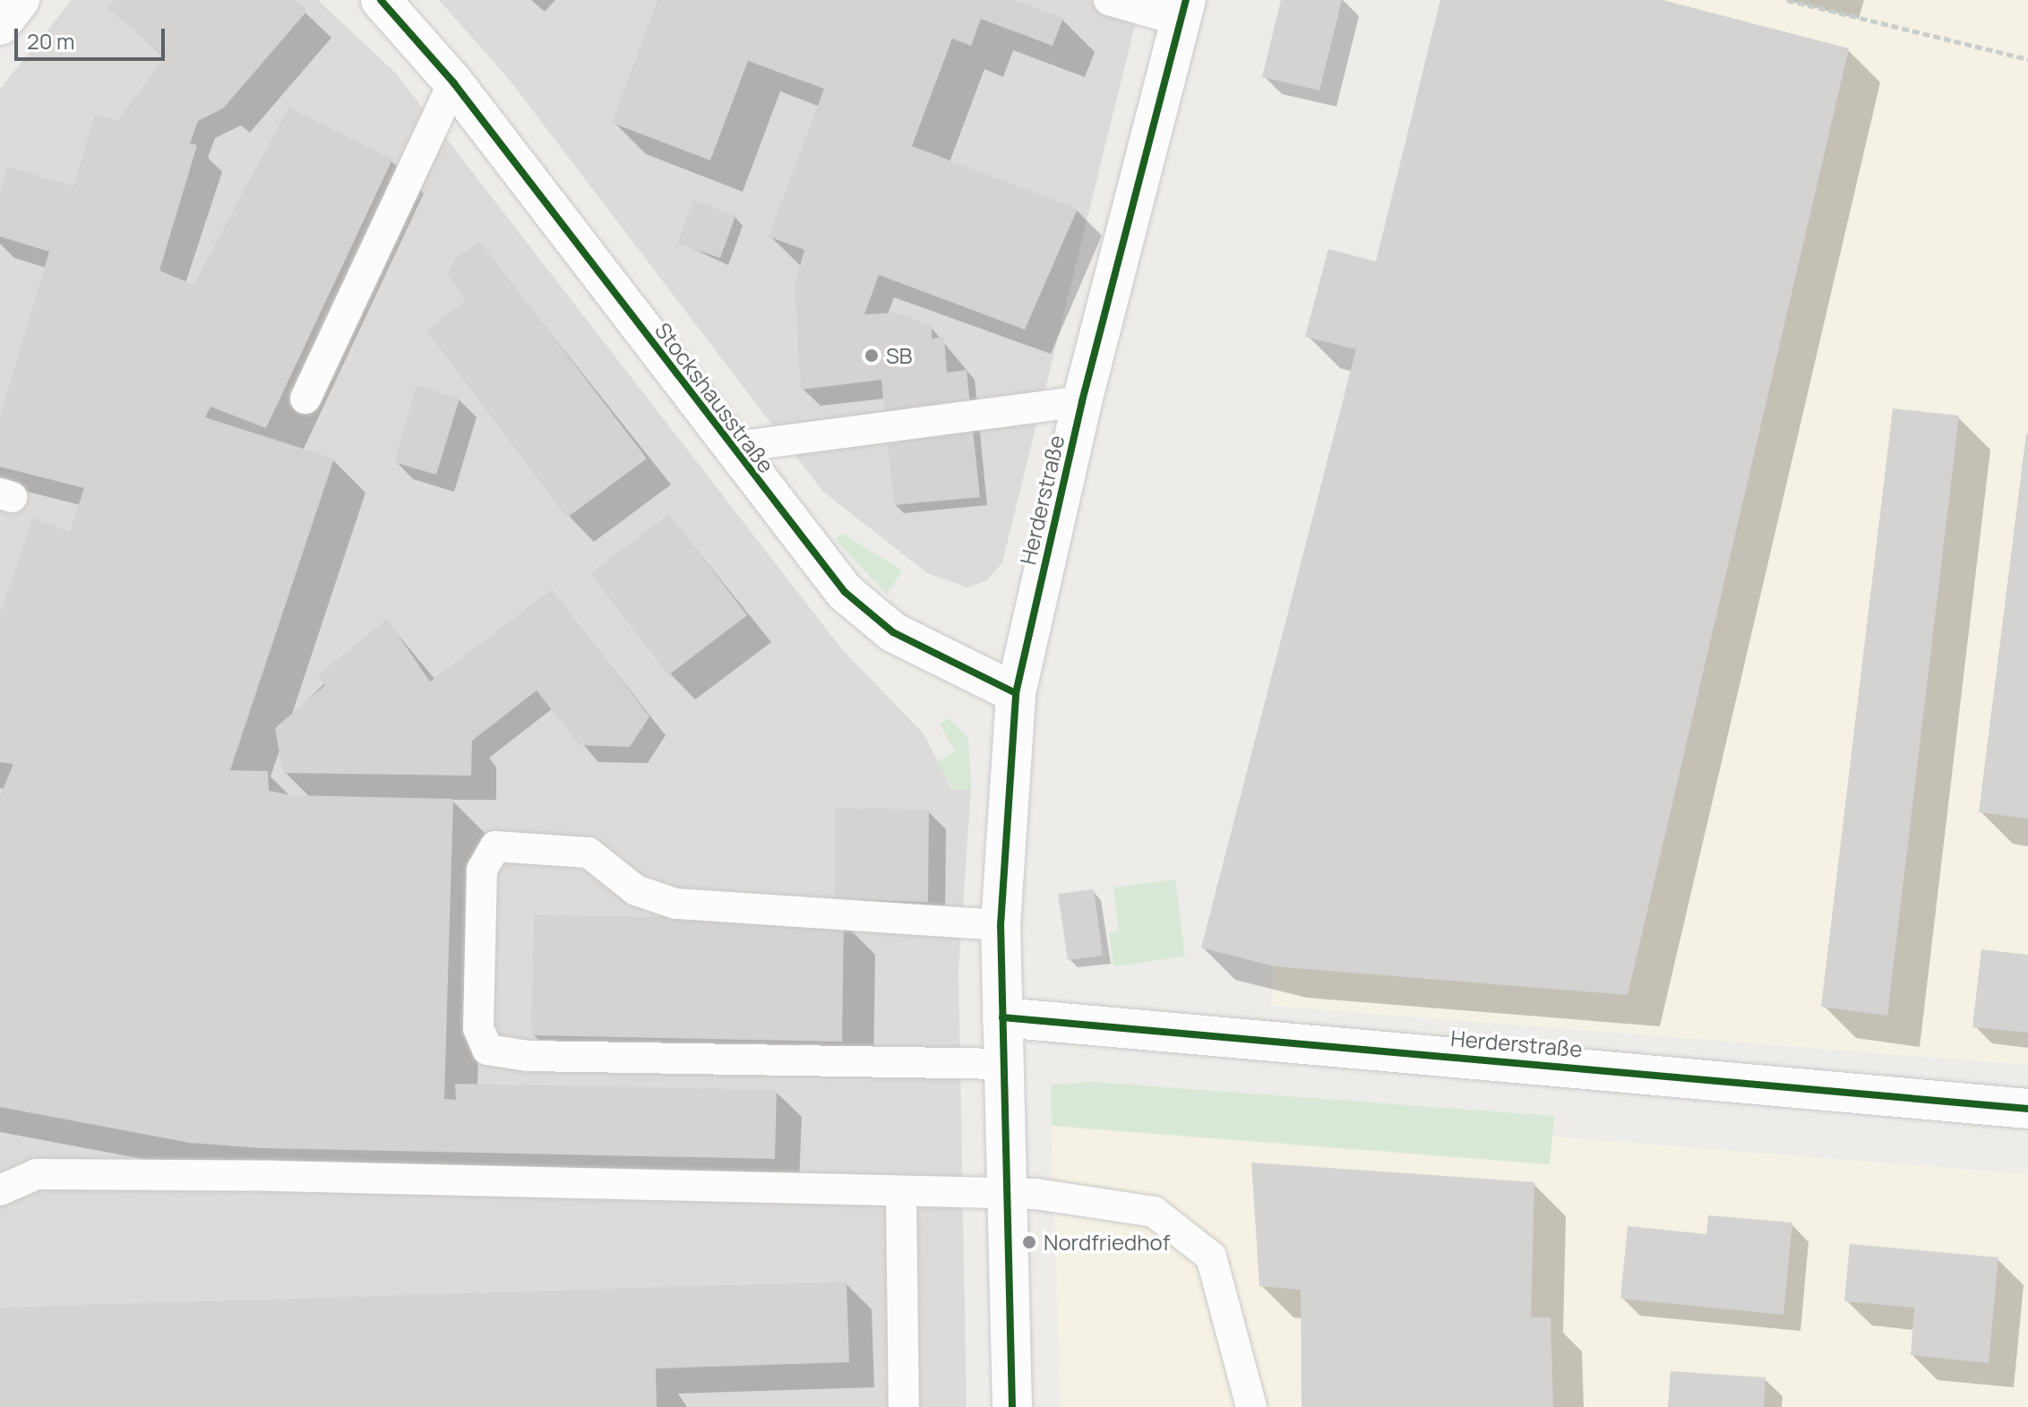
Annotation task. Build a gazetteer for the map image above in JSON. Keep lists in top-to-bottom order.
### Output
{
  "streets": {
    "street": ["Stockshausstraße", "Herderstraße"]
  },
  "crossings": [
    ["Stockshausstraße", "Herderstraße"]
  ],
  "places": ["SB", "Nordfriedhof"],
  "scale_bar": "20 m"
}
